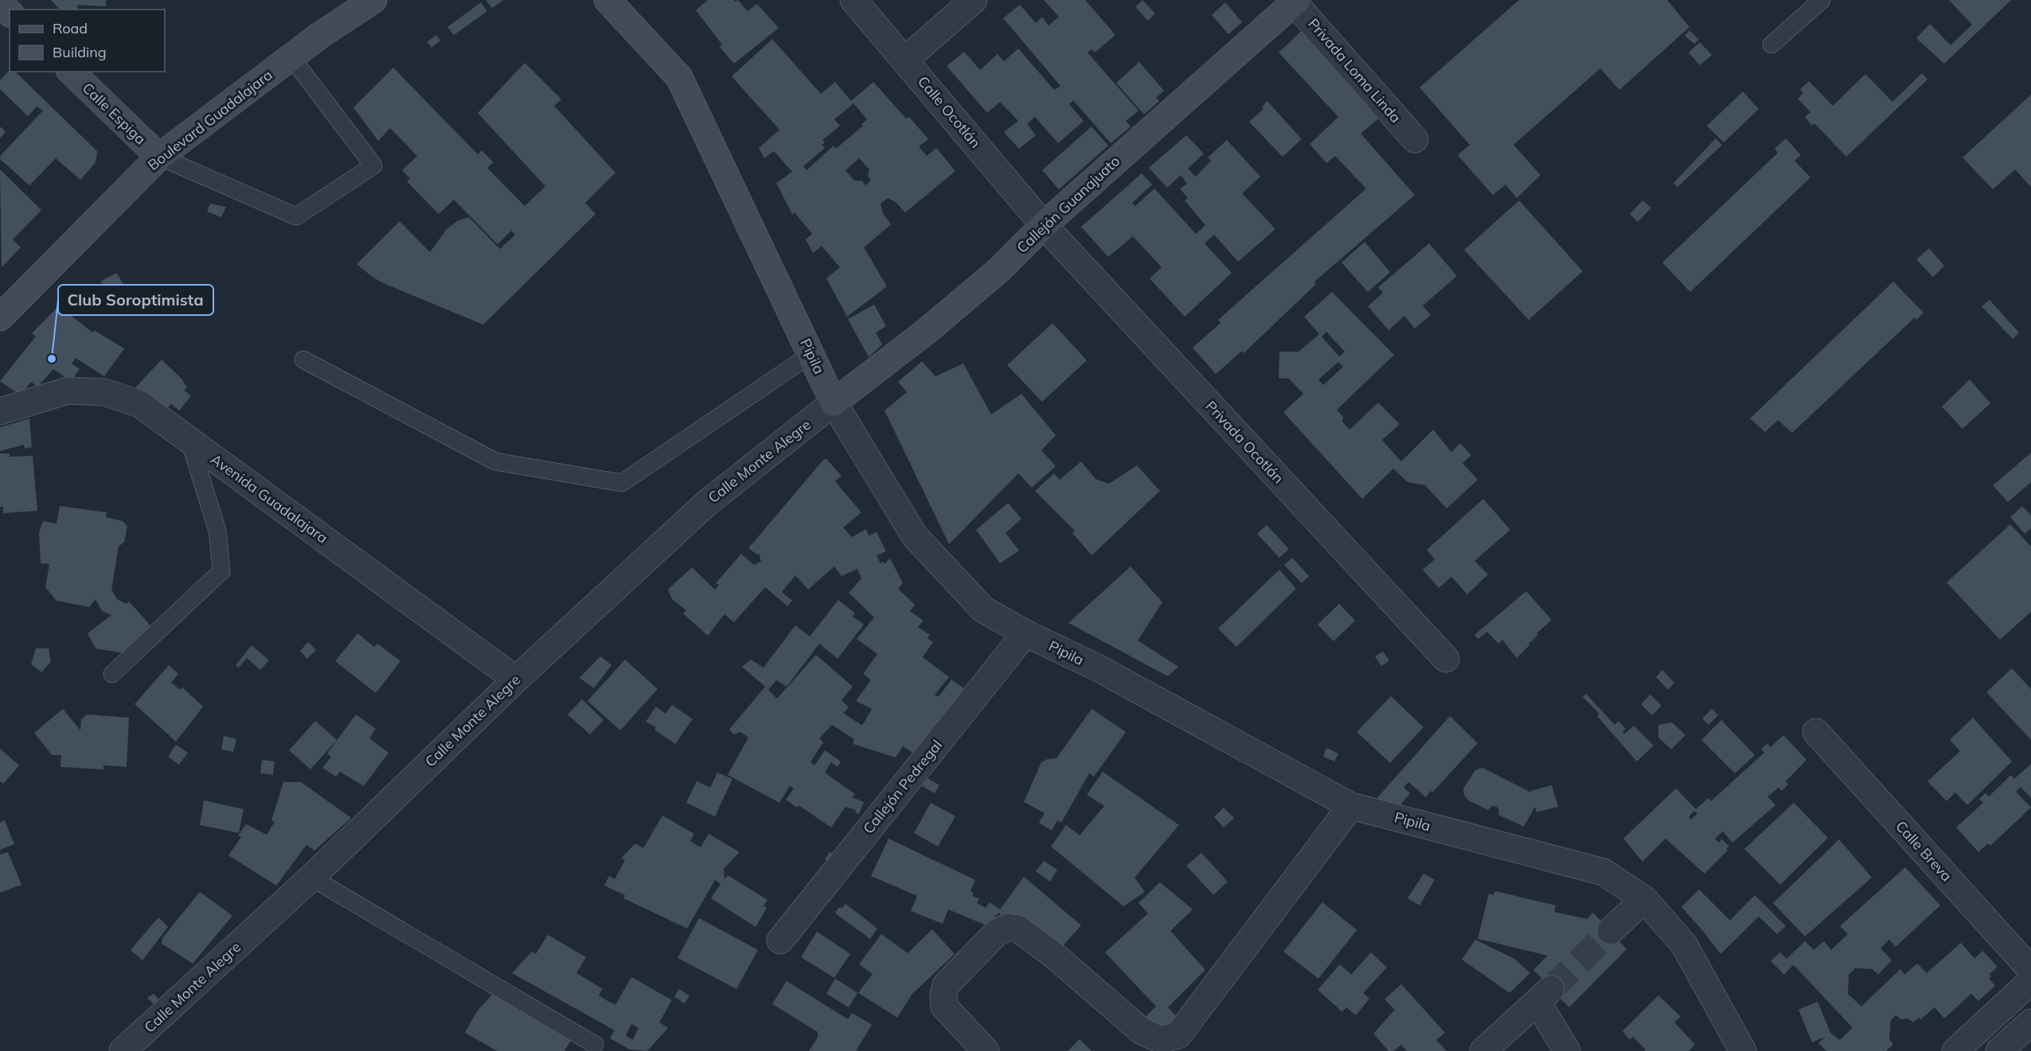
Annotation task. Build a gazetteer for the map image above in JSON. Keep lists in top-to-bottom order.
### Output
{
  "streets": {
    "main road": [
      "Calle Espiga",
      "Boulevard Guadalajara",
      "Callejón Guanajuato",
      "Pipila"
    ],
    "street": [
      "Privada Loma Linda",
      "Calle Ocotlán",
      "Privada Ocotlán",
      "Calle Monte Alegre",
      "Avenida Guadalajara",
      "Callejón Pedregal",
      "Calle Breva"
    ]
  },
  "crossings": [
    ["Privada Loma Linda", "Callejón Guanajuato"],
    ["Calle Ocotlán", "Callejón Guanajuato"],
    ["Calle Ocotlán", "Privada Ocotlán"],
    ["Calle Espiga", "Boulevard Guadalajara"],
    ["Callejón Guanajuato", "Pipila"],
    ["Callejón Guanajuato", "Privada Ocotlán"],
    ["Callejón Guanajuato", "Calle Monte Alegre"],
    ["Pipila", "Calle Monte Alegre"],
    ["Pipila", "Callejón Pedregal"],
    ["Calle Monte Alegre", "Avenida Guadalajara"]
  ],
  "places": ["Club Soroptimista"],
  "legend": ["Road", "Building"]
}
